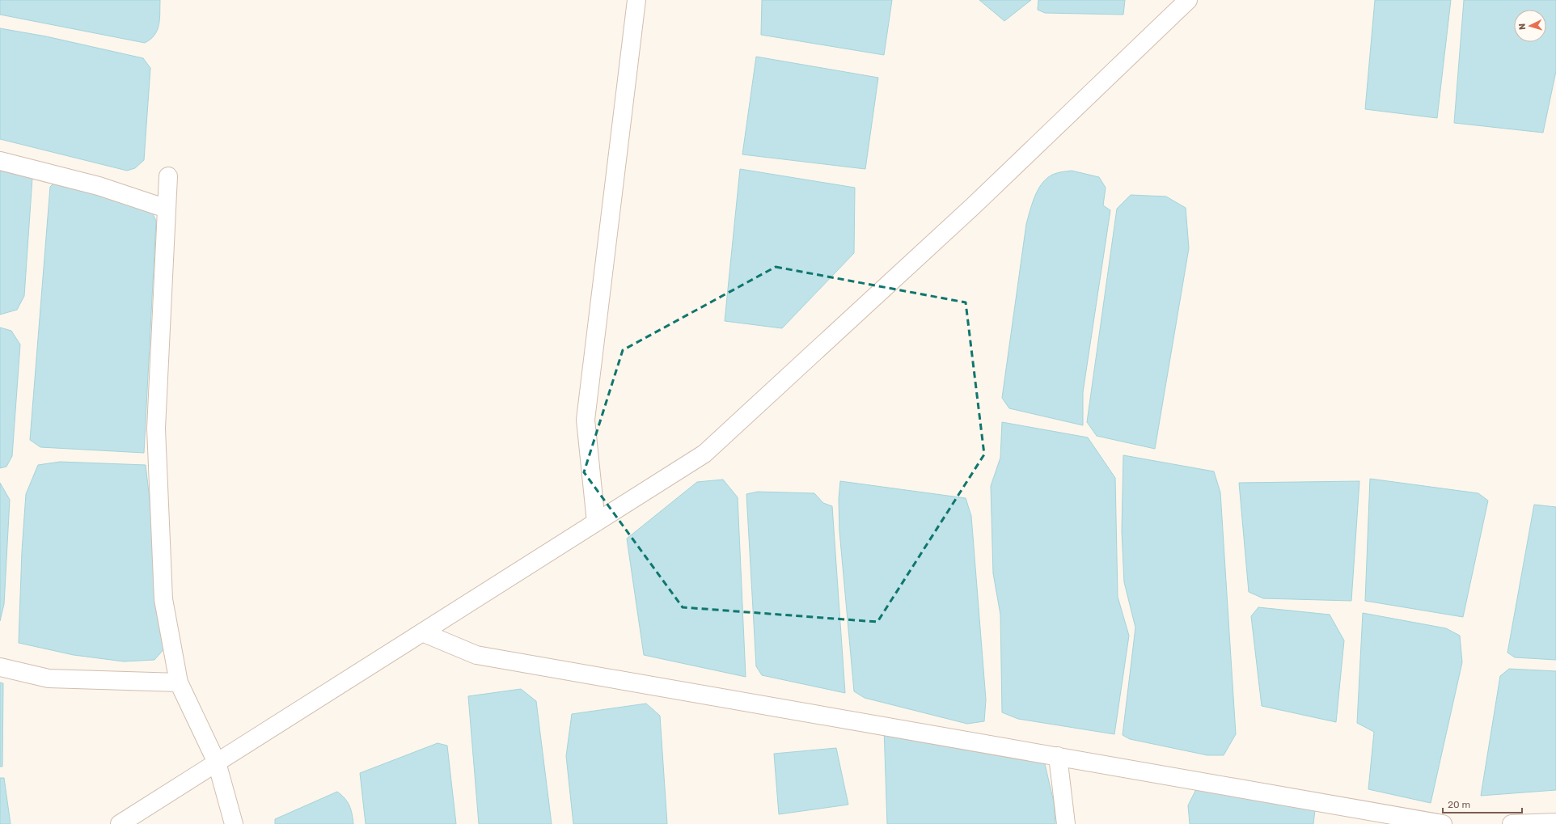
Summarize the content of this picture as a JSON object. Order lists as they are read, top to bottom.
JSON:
{
  "scale_bar": "20 m",
  "north": "left"
}
